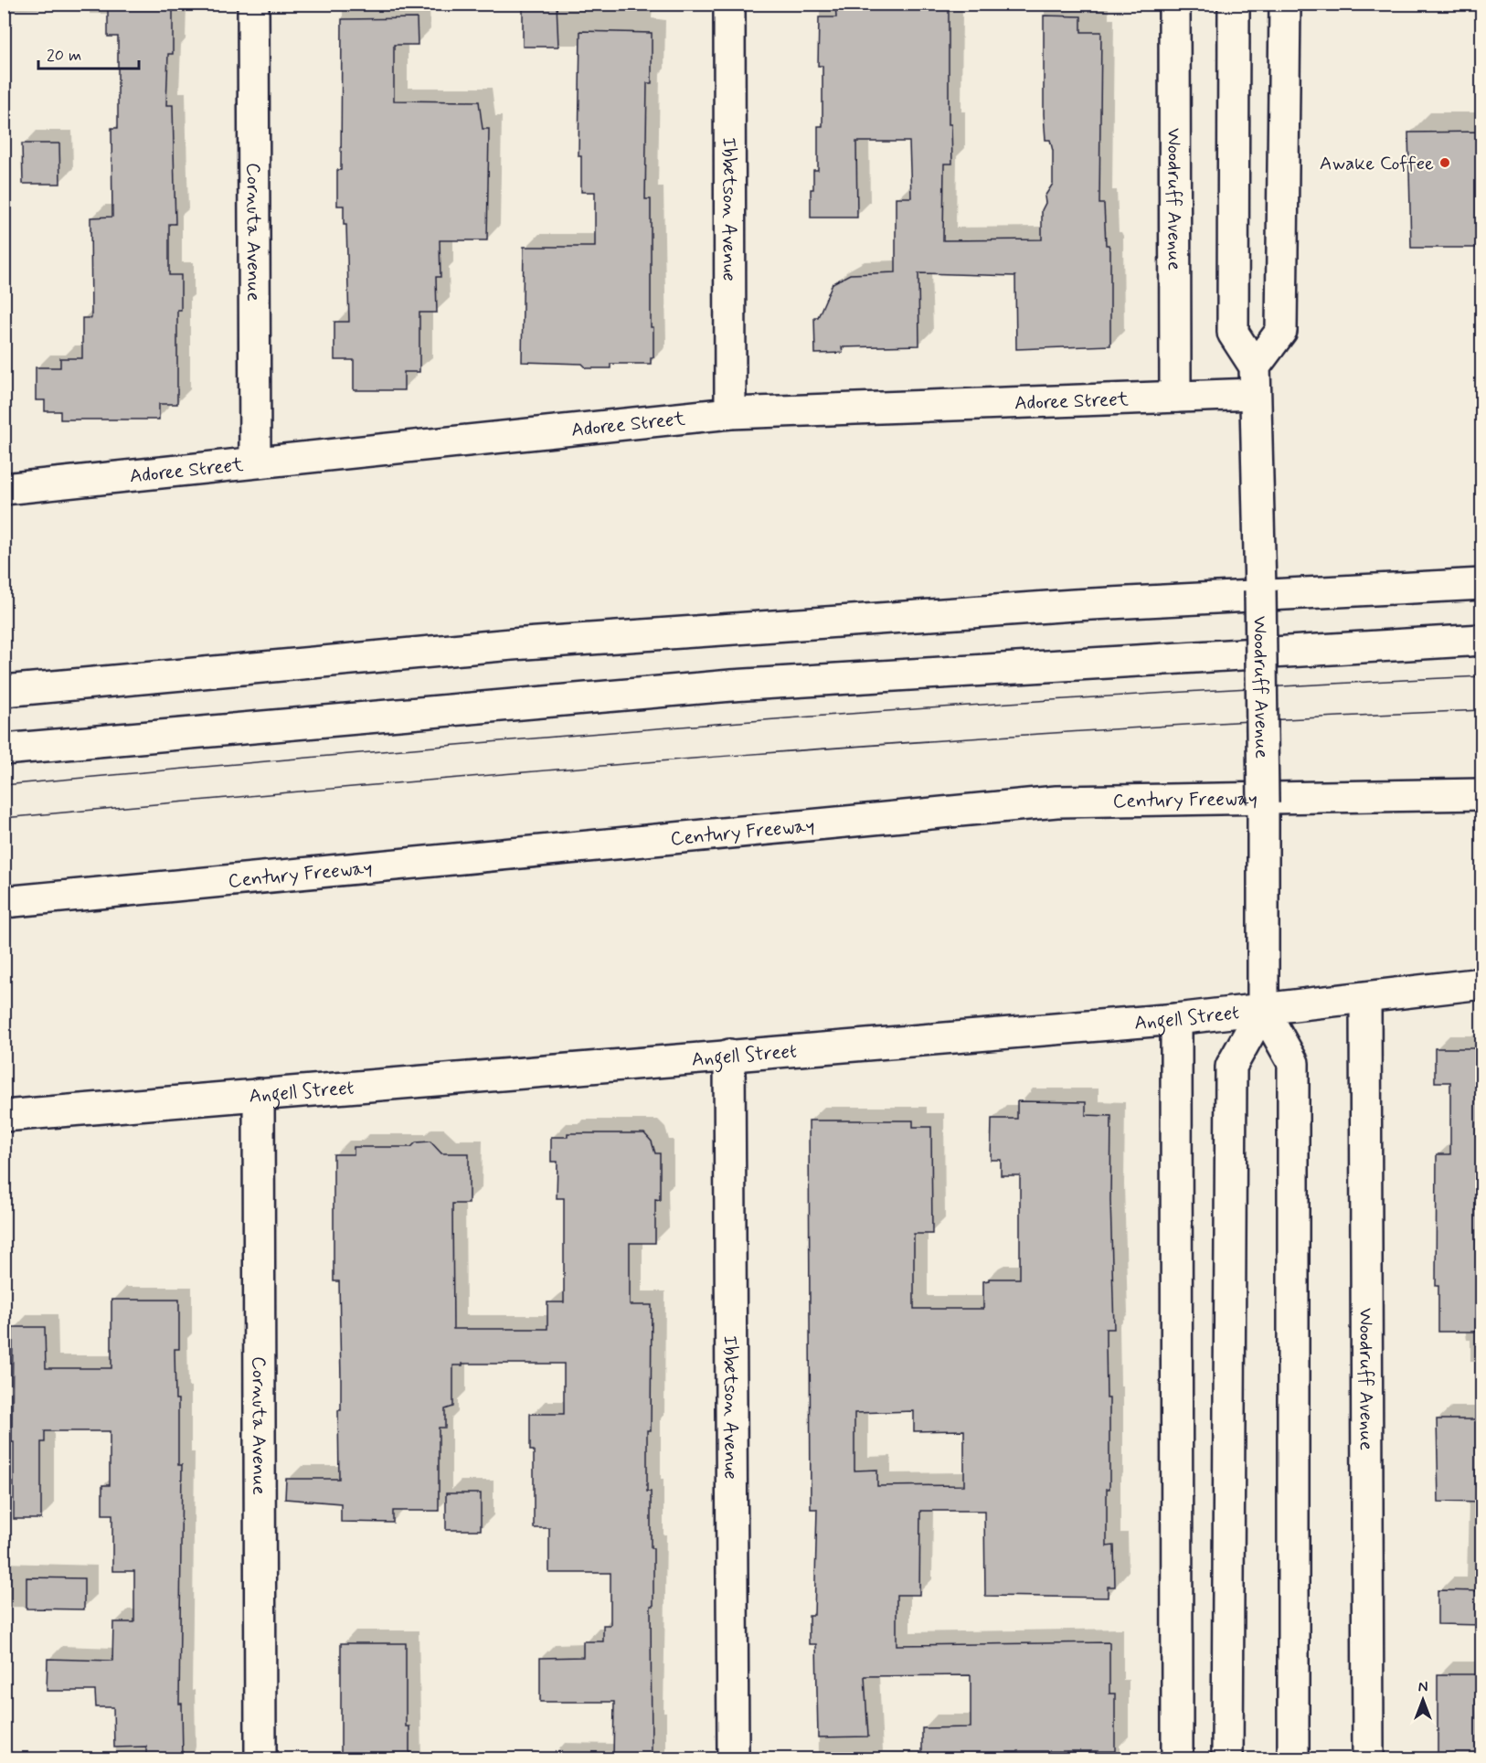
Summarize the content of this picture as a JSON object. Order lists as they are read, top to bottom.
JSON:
{
  "streets": {
    "main road": [
      "Woodruff Avenue",
      "Ibbetson Avenue",
      "Cornuta Avenue",
      "Adoree Street",
      "Century Freeway",
      "Angell Street"
    ]
  },
  "crossings": [
    ["Woodruff Avenue", "Adoree Street"],
    ["Woodruff Avenue", "Angell Street"],
    ["Ibbetson Avenue", "Adoree Street"],
    ["Ibbetson Avenue", "Angell Street"],
    ["Cornuta Avenue", "Adoree Street"],
    ["Cornuta Avenue", "Angell Street"]
  ],
  "places": ["Awake Coffee"],
  "scale_bar": "20 m",
  "north": "top"
}
